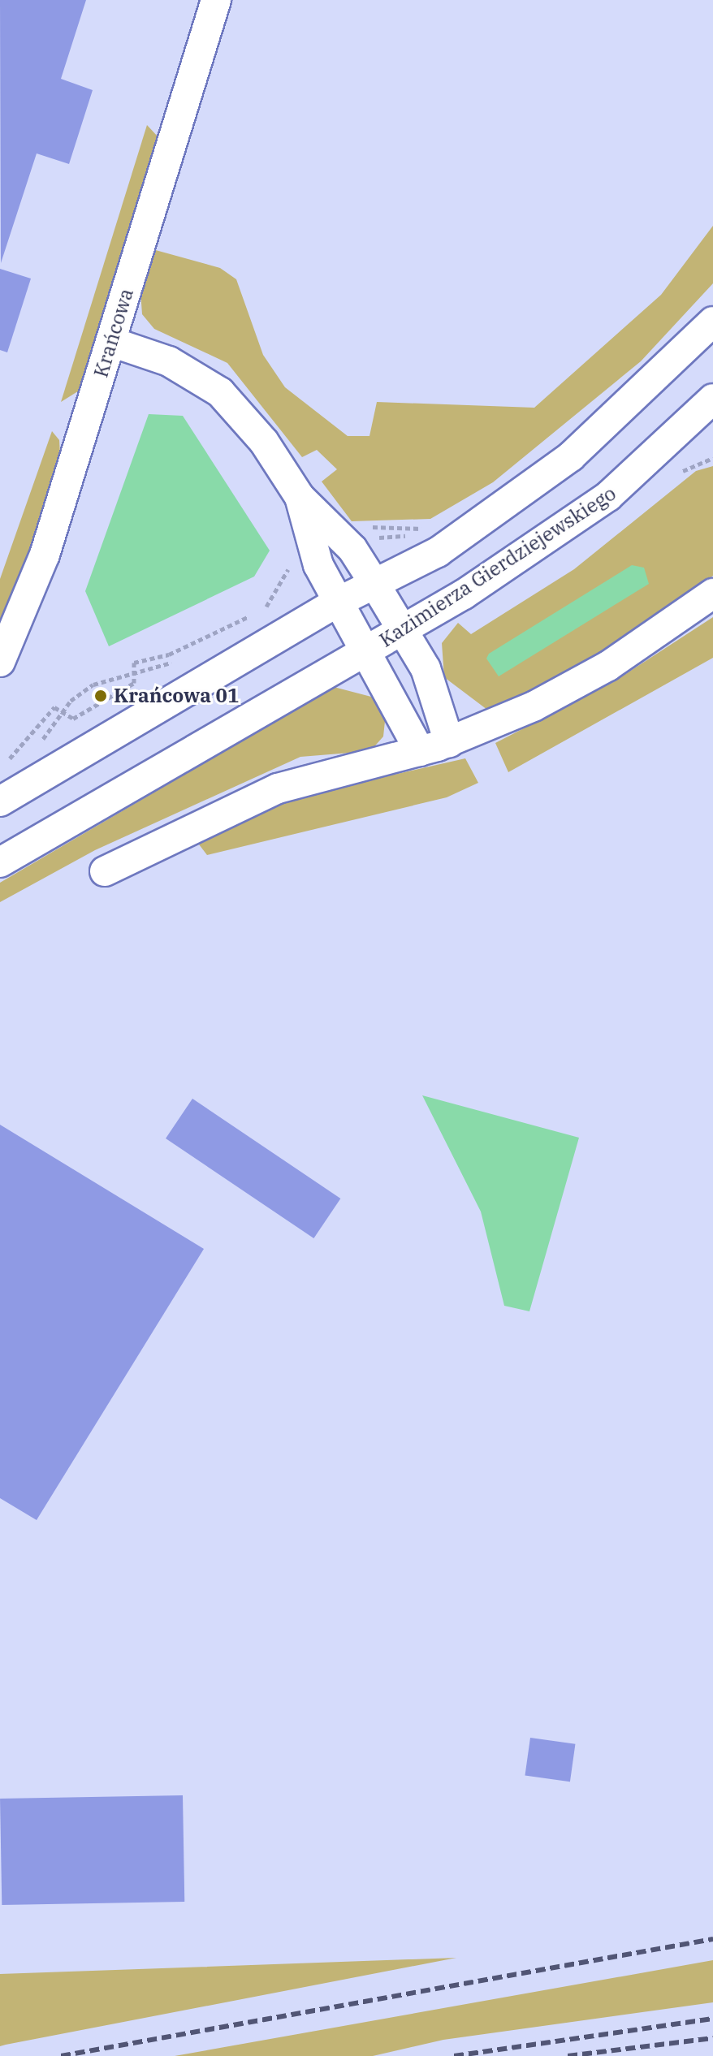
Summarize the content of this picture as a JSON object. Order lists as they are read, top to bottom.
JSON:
{
  "streets": {
    "street": ["Krańcowa", "Kazimierza Gierdziejewskiego"]
  },
  "places": ["Krańcowa 01"]
}
